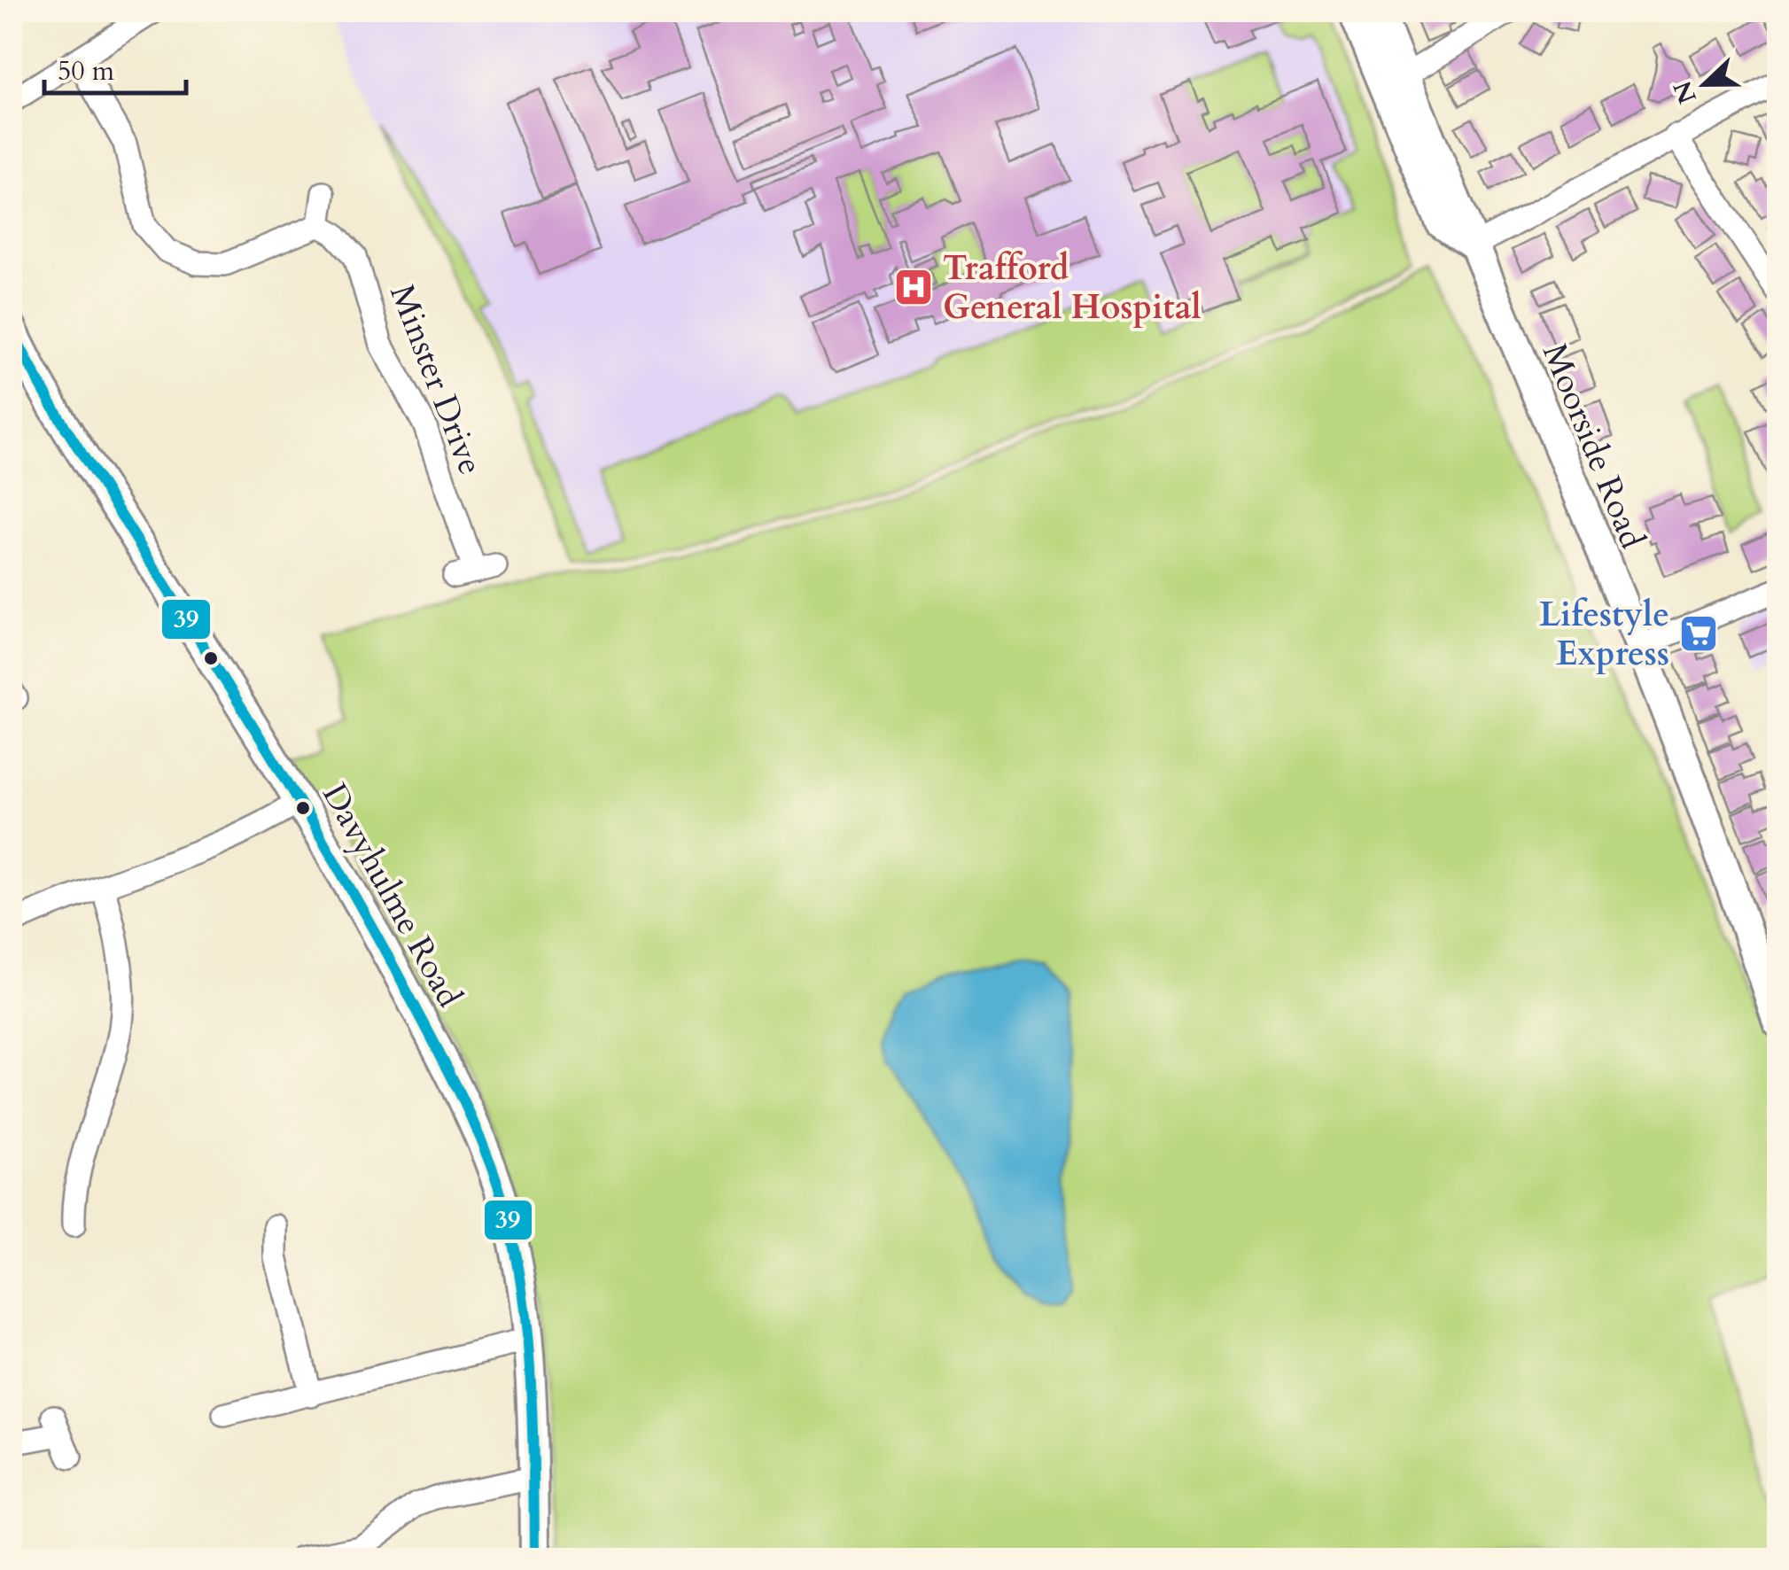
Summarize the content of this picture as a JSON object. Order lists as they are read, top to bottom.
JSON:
{
  "streets": {
    "street": ["Minster Drive", "Moorside Road", "Davyhulme Road"]
  },
  "places": {
    "hospital": ["Trafford General Hospital"],
    "supermarket": ["Lifestyle Express"]
  },
  "lines": ["transit line 39"],
  "scale_bar": "50 m",
  "north": "left"
}
